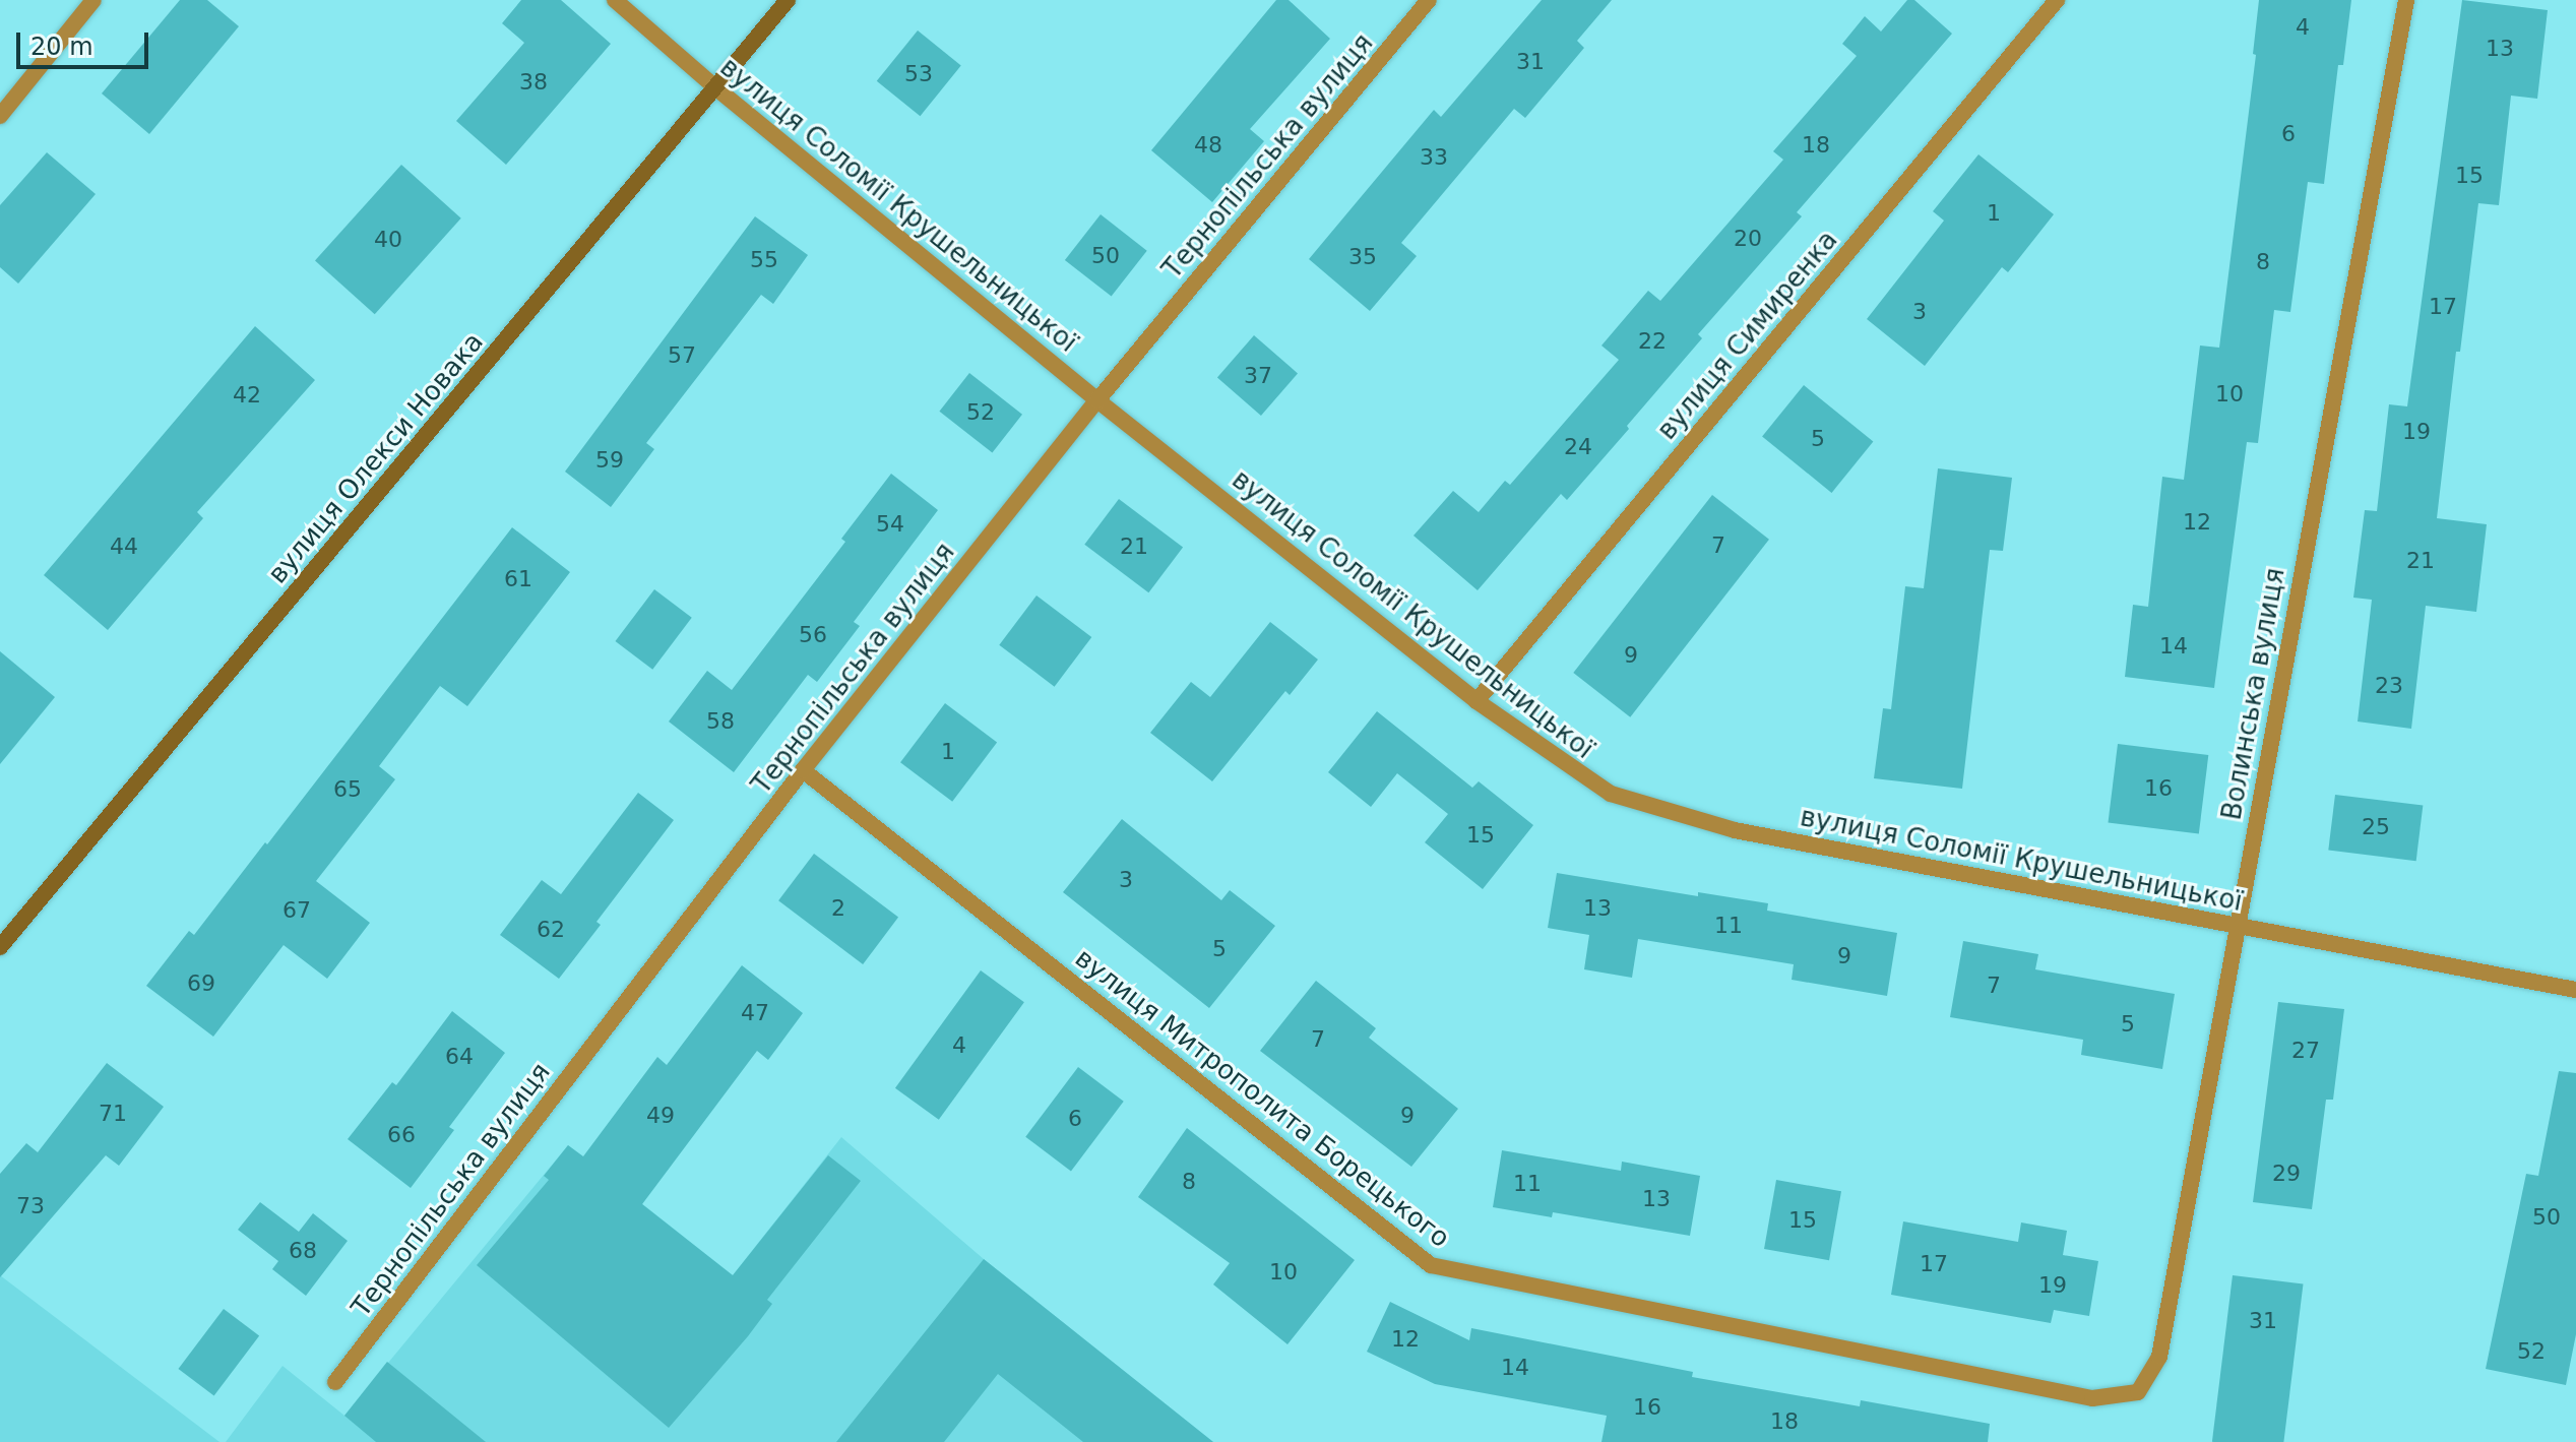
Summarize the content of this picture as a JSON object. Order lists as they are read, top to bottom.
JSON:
{
  "streets": {
    "main road": ["вулиця Олекси Новака"],
    "street": [
      "Тернопільська вулиця",
      "вулиця Соломії Крушельницької",
      "вулиця Симиренка",
      "Волинська вулиця",
      "вулиця Митрополита Борецького"
    ]
  },
  "crossings": [
    ["Тернопільська вулиця", "вулиця Соломії Крушельницької"],
    ["Тернопільська вулиця", "вулиця Митрополита Борецького"],
    ["вулиця Соломії Крушельницької", "вулиця Симиренка"],
    ["вулиця Соломії Крушельницької", "вулиця Олекси Новака"],
    ["вулиця Соломії Крушельницької", "Волинська вулиця"],
    ["Волинська вулиця", "вулиця Митрополита Борецького"]
  ],
  "house_numbers": [
    "4",
    "13",
    "31",
    "53",
    "38",
    "6",
    "48",
    "18",
    "33",
    "15",
    "1",
    "20",
    "40",
    "50",
    "35",
    "55",
    "8",
    "17",
    "3",
    "22",
    "57",
    "37",
    "10",
    "42",
    "52",
    "19",
    "5",
    "24",
    "59",
    "12",
    "54",
    "7",
    "44",
    "21",
    "21",
    "61",
    "56",
    "14",
    "9",
    "23",
    "58",
    "1",
    "16",
    "65",
    "25",
    "15",
    "3",
    "2",
    "13",
    "67",
    "11",
    "62",
    "5",
    "9",
    "69",
    "7",
    "47",
    "5",
    "7",
    "4",
    "27",
    "64",
    "71",
    "49",
    "9",
    "6",
    "66",
    "29",
    "8",
    "11",
    "13",
    "73",
    "50",
    "15",
    "68",
    "17",
    "10",
    "19",
    "31",
    "12",
    "52",
    "14",
    "16",
    "18"
  ],
  "scale_bar": "20 m"
}
